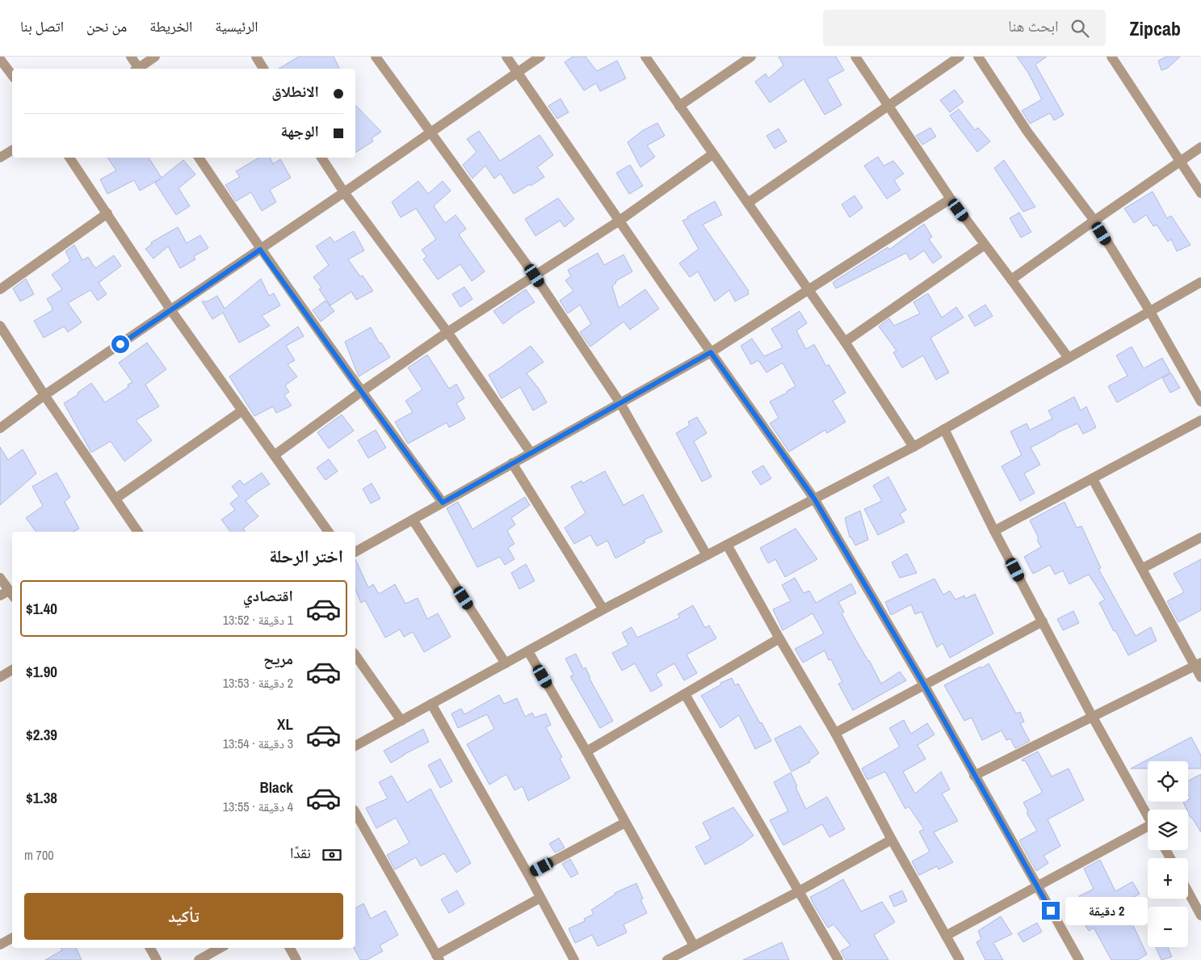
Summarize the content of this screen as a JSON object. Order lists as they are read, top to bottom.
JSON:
{
  "page": {
    "header": "Zipcab",
    "search": "ابحث هنا",
    "nav": [
      "الرئيسية",
      "الخريطة",
      "من نحن",
      "اتصل بنا"
    ],
    "banner": ["الانطلاق", "الوجهة"],
    "heading": "اختر الرحلة",
    "list": [
      {
        "name": "اقتصادي",
        "note": "1 دقيقة · 13:52",
        "value": "$1.40"
      },
      {
        "name": "مريح",
        "note": "2 دقيقة · 13:53",
        "value": "$1.90"
      },
      {
        "name": "XL",
        "note": "3 دقيقة · 13:54",
        "value": "$2.39"
      },
      {
        "name": "Black",
        "note": "4 دقيقة · 13:55",
        "value": "$1.38"
      }
    ],
    "map_buttons": ["+", "−"],
    "pay": ["نقدًا", "700 m"],
    "buttons": "تأكيد",
    "bubble": "2 دقيقة"
  }
}
